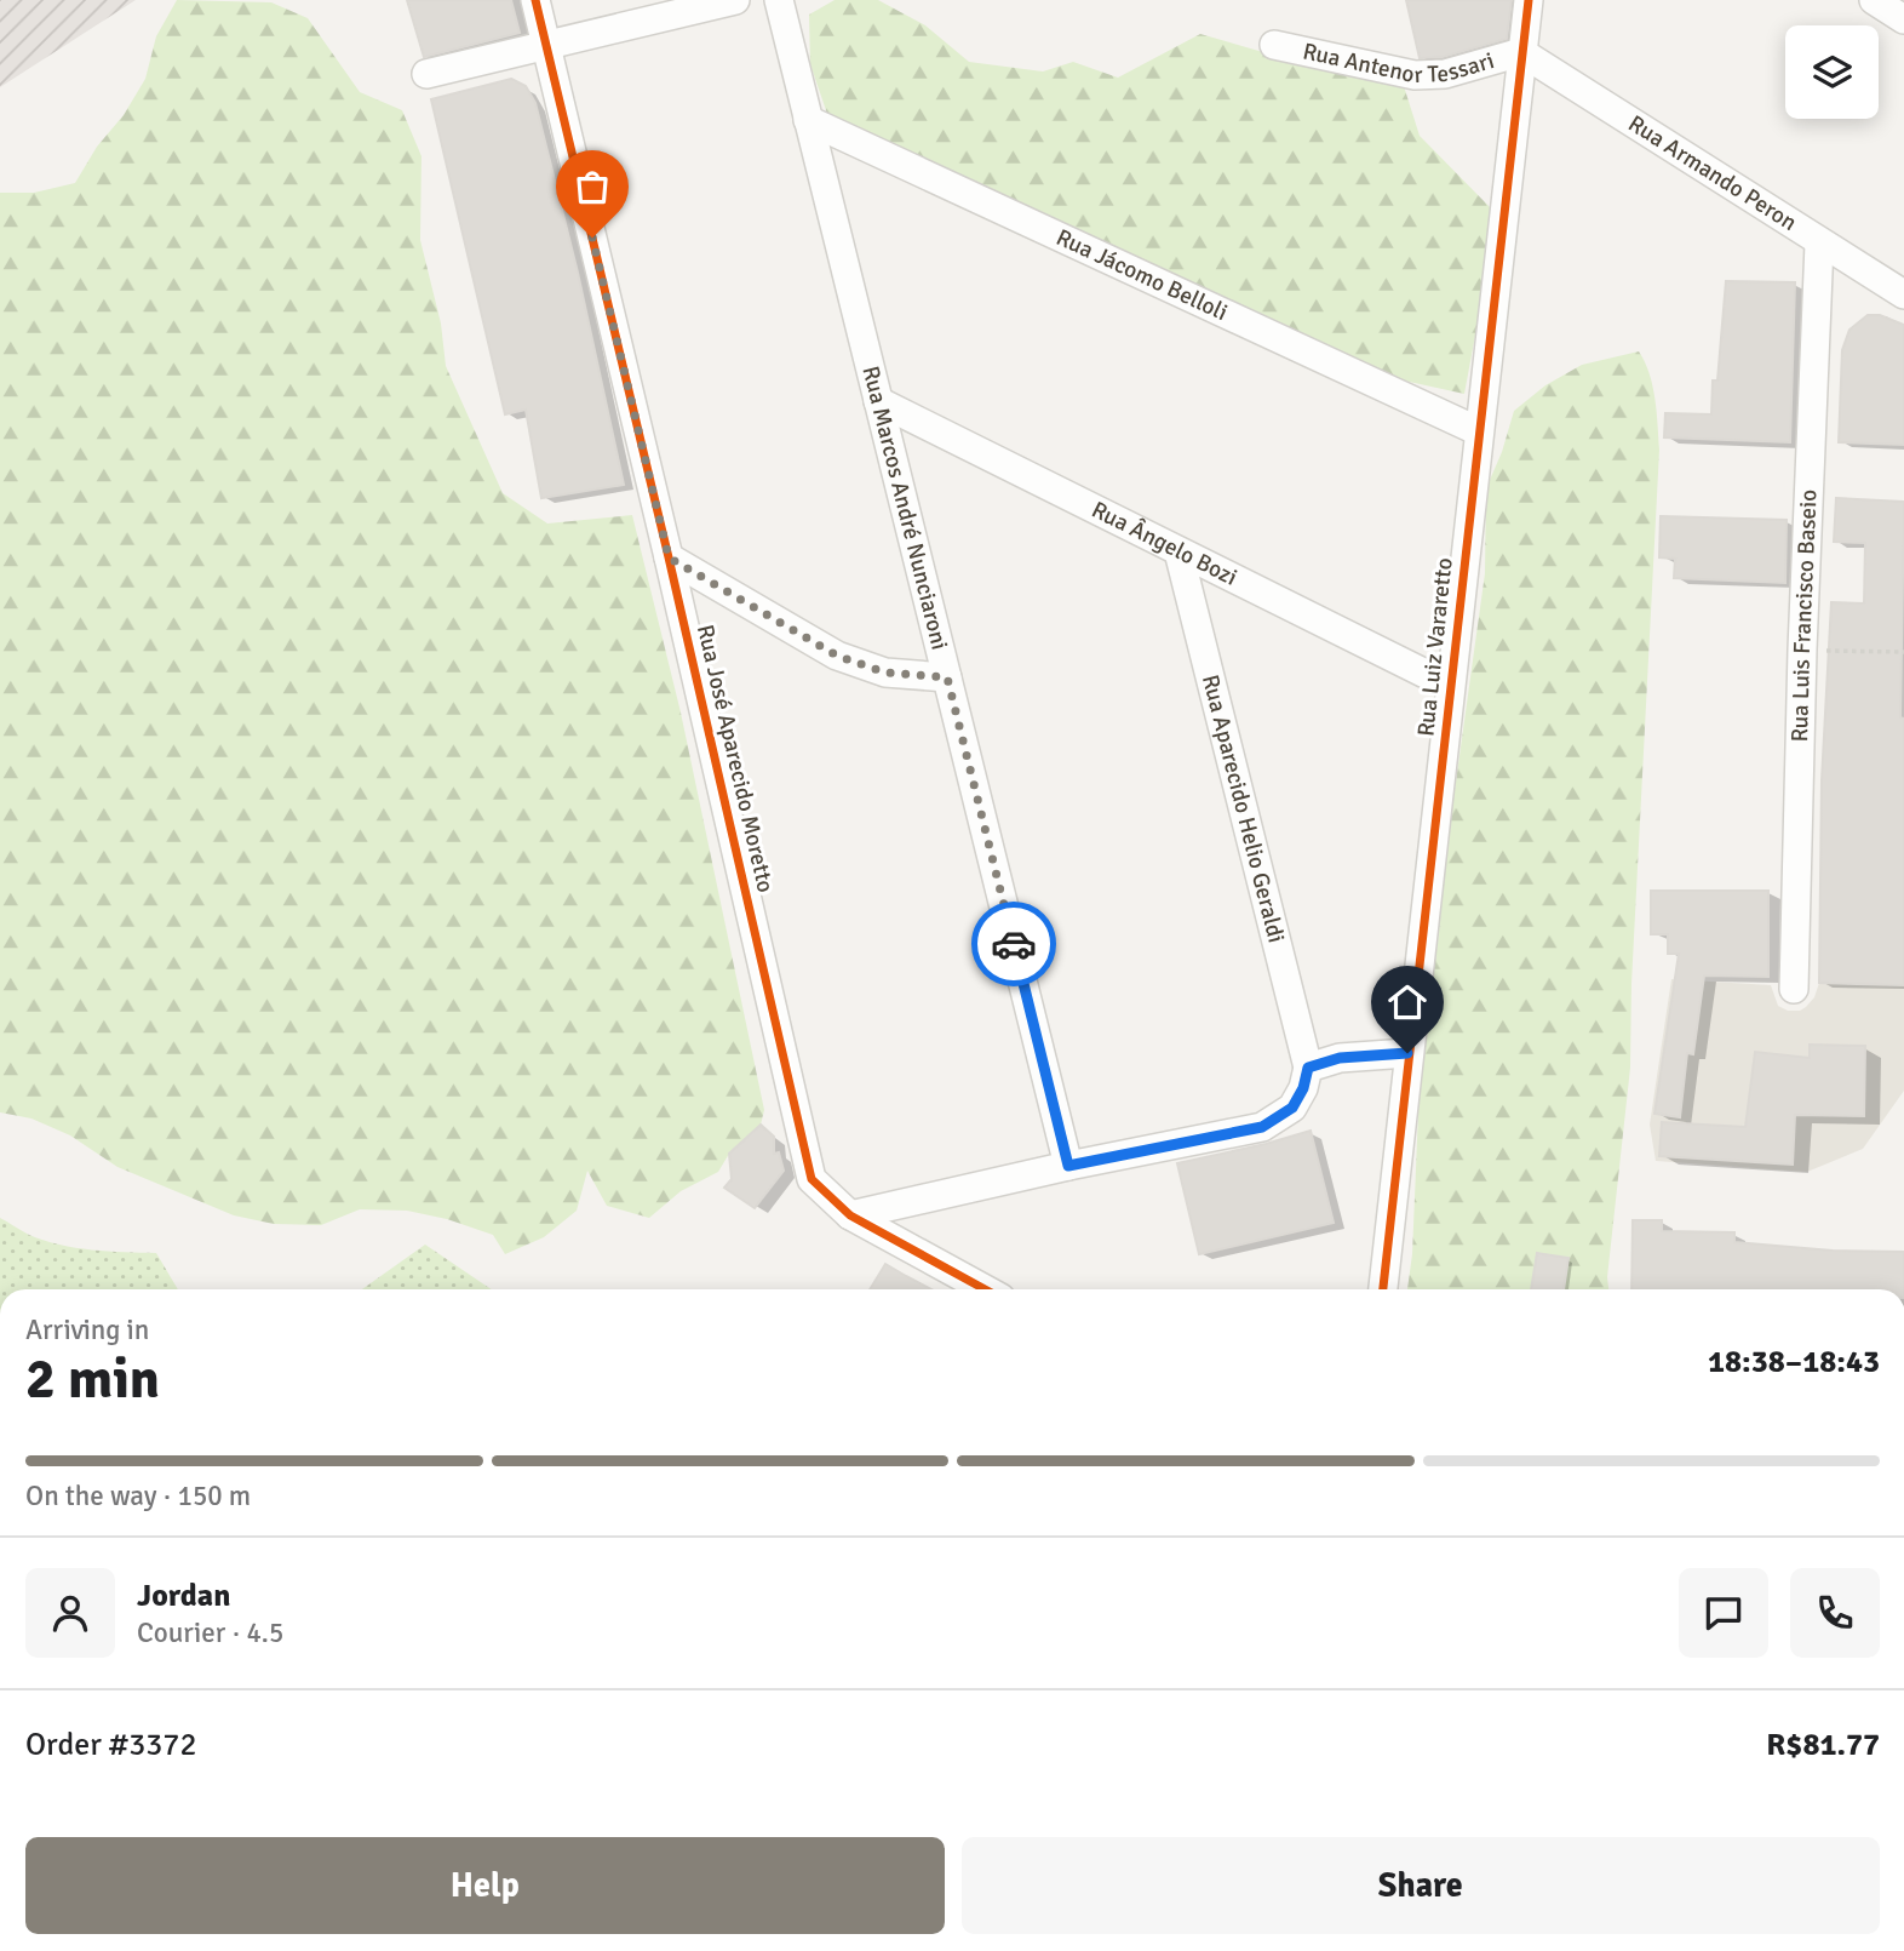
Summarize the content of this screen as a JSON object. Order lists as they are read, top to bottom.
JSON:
{
  "streets": {
    "street": [
      "Rua Antenor Tessari",
      "Rua Armando Peron",
      "Rua Jácomo Belloli",
      "Rua Marcos André Nunciaroni",
      "Rua Ângelo Bozi",
      "Rua Luis Francisco Baseio",
      "Rua Luiz Vararetto",
      "Rua José Aparecido Moretto",
      "Rua Aparecido Helio Geraldi"
    ]
  },
  "crossings": [
    ["Rua Antenor Tessari", "Rua Armando Peron"],
    ["Rua Antenor Tessari", "Rua Luiz Vararetto"],
    ["Rua Armando Peron", "Rua Luis Francisco Baseio"],
    ["Rua Armando Peron", "Rua Luiz Vararetto"],
    ["Rua Jácomo Belloli", "Rua Marcos André Nunciaroni"],
    ["Rua Jácomo Belloli", "Rua Luiz Vararetto"],
    ["Rua Marcos André Nunciaroni", "Rua Ângelo Bozi"],
    ["Rua Ângelo Bozi", "Rua Luiz Vararetto"],
    ["Rua Ângelo Bozi", "Rua Aparecido Helio Geraldi"]
  ],
  "page": {
    "heading": ["2 min", "Arriving in", "18:38–18:43"],
    "panel": [
      "Jordan",
      "Courier · 4.5",
      "Order #3372",
      "R$81.77"
    ],
    "bar": "On the way · 150 m",
    "buttons": ["Help", "Share"]
  }
}
